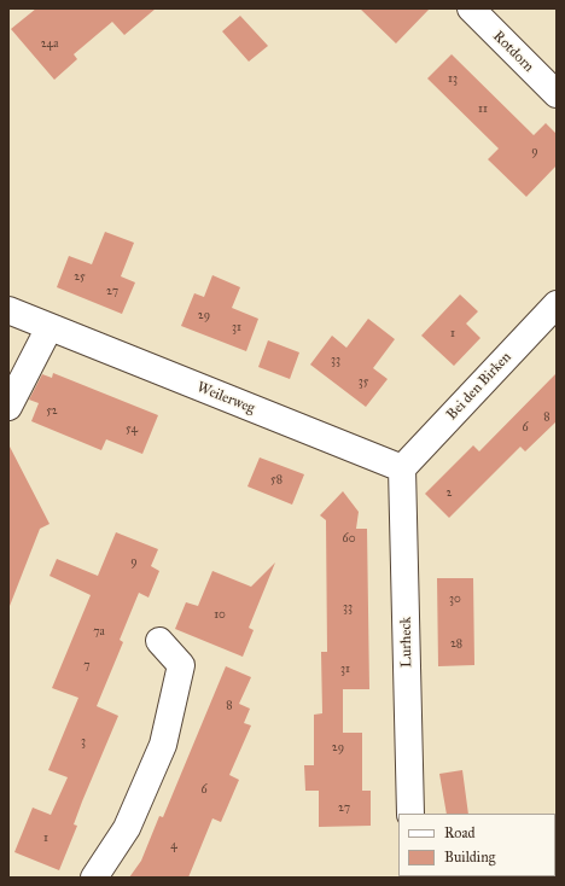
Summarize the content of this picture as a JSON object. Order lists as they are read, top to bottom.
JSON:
{
  "streets": {
    "street": [
      "Rotdorn",
      "Bei den Birken",
      "Weilerweg",
      "Lurheck"
    ]
  },
  "crossings": [
    ["Bei den Birken", "Weilerweg"],
    ["Bei den Birken", "Lurheck"],
    ["Weilerweg", "Lurheck"]
  ],
  "house_numbers": [
    "24a",
    "13",
    "11",
    "9",
    "25",
    "27",
    "29",
    "31",
    "1",
    "33",
    "35",
    "52",
    "8",
    "6",
    "54",
    "58",
    "2",
    "60",
    "9",
    "30",
    "33",
    "10",
    "7a",
    "28",
    "7",
    "31",
    "8",
    "3",
    "29",
    "6",
    "27",
    "1",
    "4"
  ],
  "legend": ["Road", "Building"]
}
